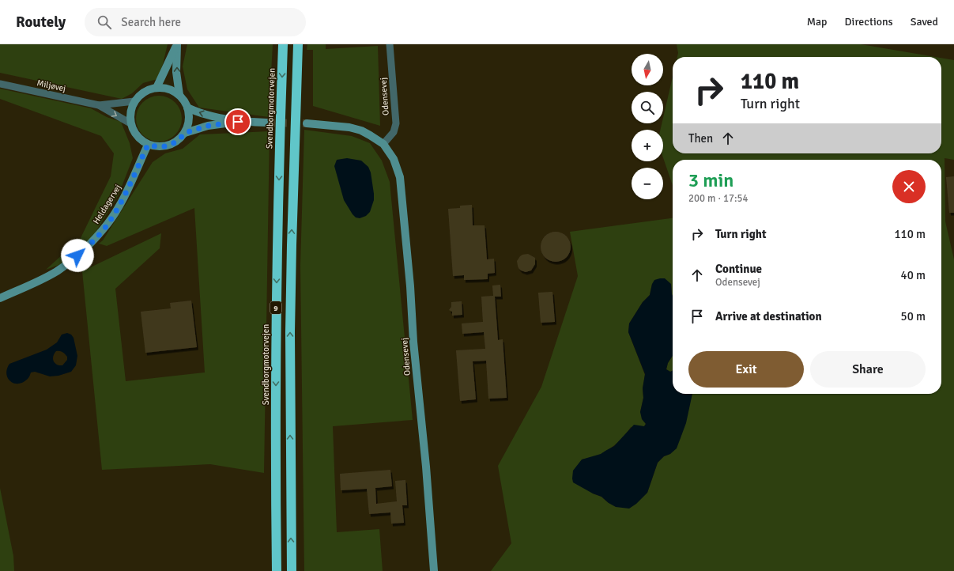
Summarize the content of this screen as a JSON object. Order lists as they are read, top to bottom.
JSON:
{
  "streets": {
    "highway": ["Svendborgmotorvejen", "9"],
    "main road": ["Odensevej", "Heldagervej"],
    "street": ["Miljøvej"]
  },
  "crossings": [
    ["Miljøvej", "Heldagervej"]
  ],
  "north": "bottom",
  "page": {
    "header": "Routely",
    "search": "Search here",
    "nav": ["Map", "Directions", "Saved"],
    "map_buttons": ["+", "−"],
    "turn": ["110 m", "Turn right"],
    "then": "Then",
    "heading": ["3 min", "200 m · 17:54"],
    "list": [
      {
        "name": "Turn right",
        "value": "110 m"
      },
      {
        "name": "Continue",
        "note": "Odensevej",
        "value": "40 m"
      },
      {
        "name": "Arrive at destination",
        "value": "50 m"
      }
    ],
    "buttons": ["Exit", "Share"]
  }
}
